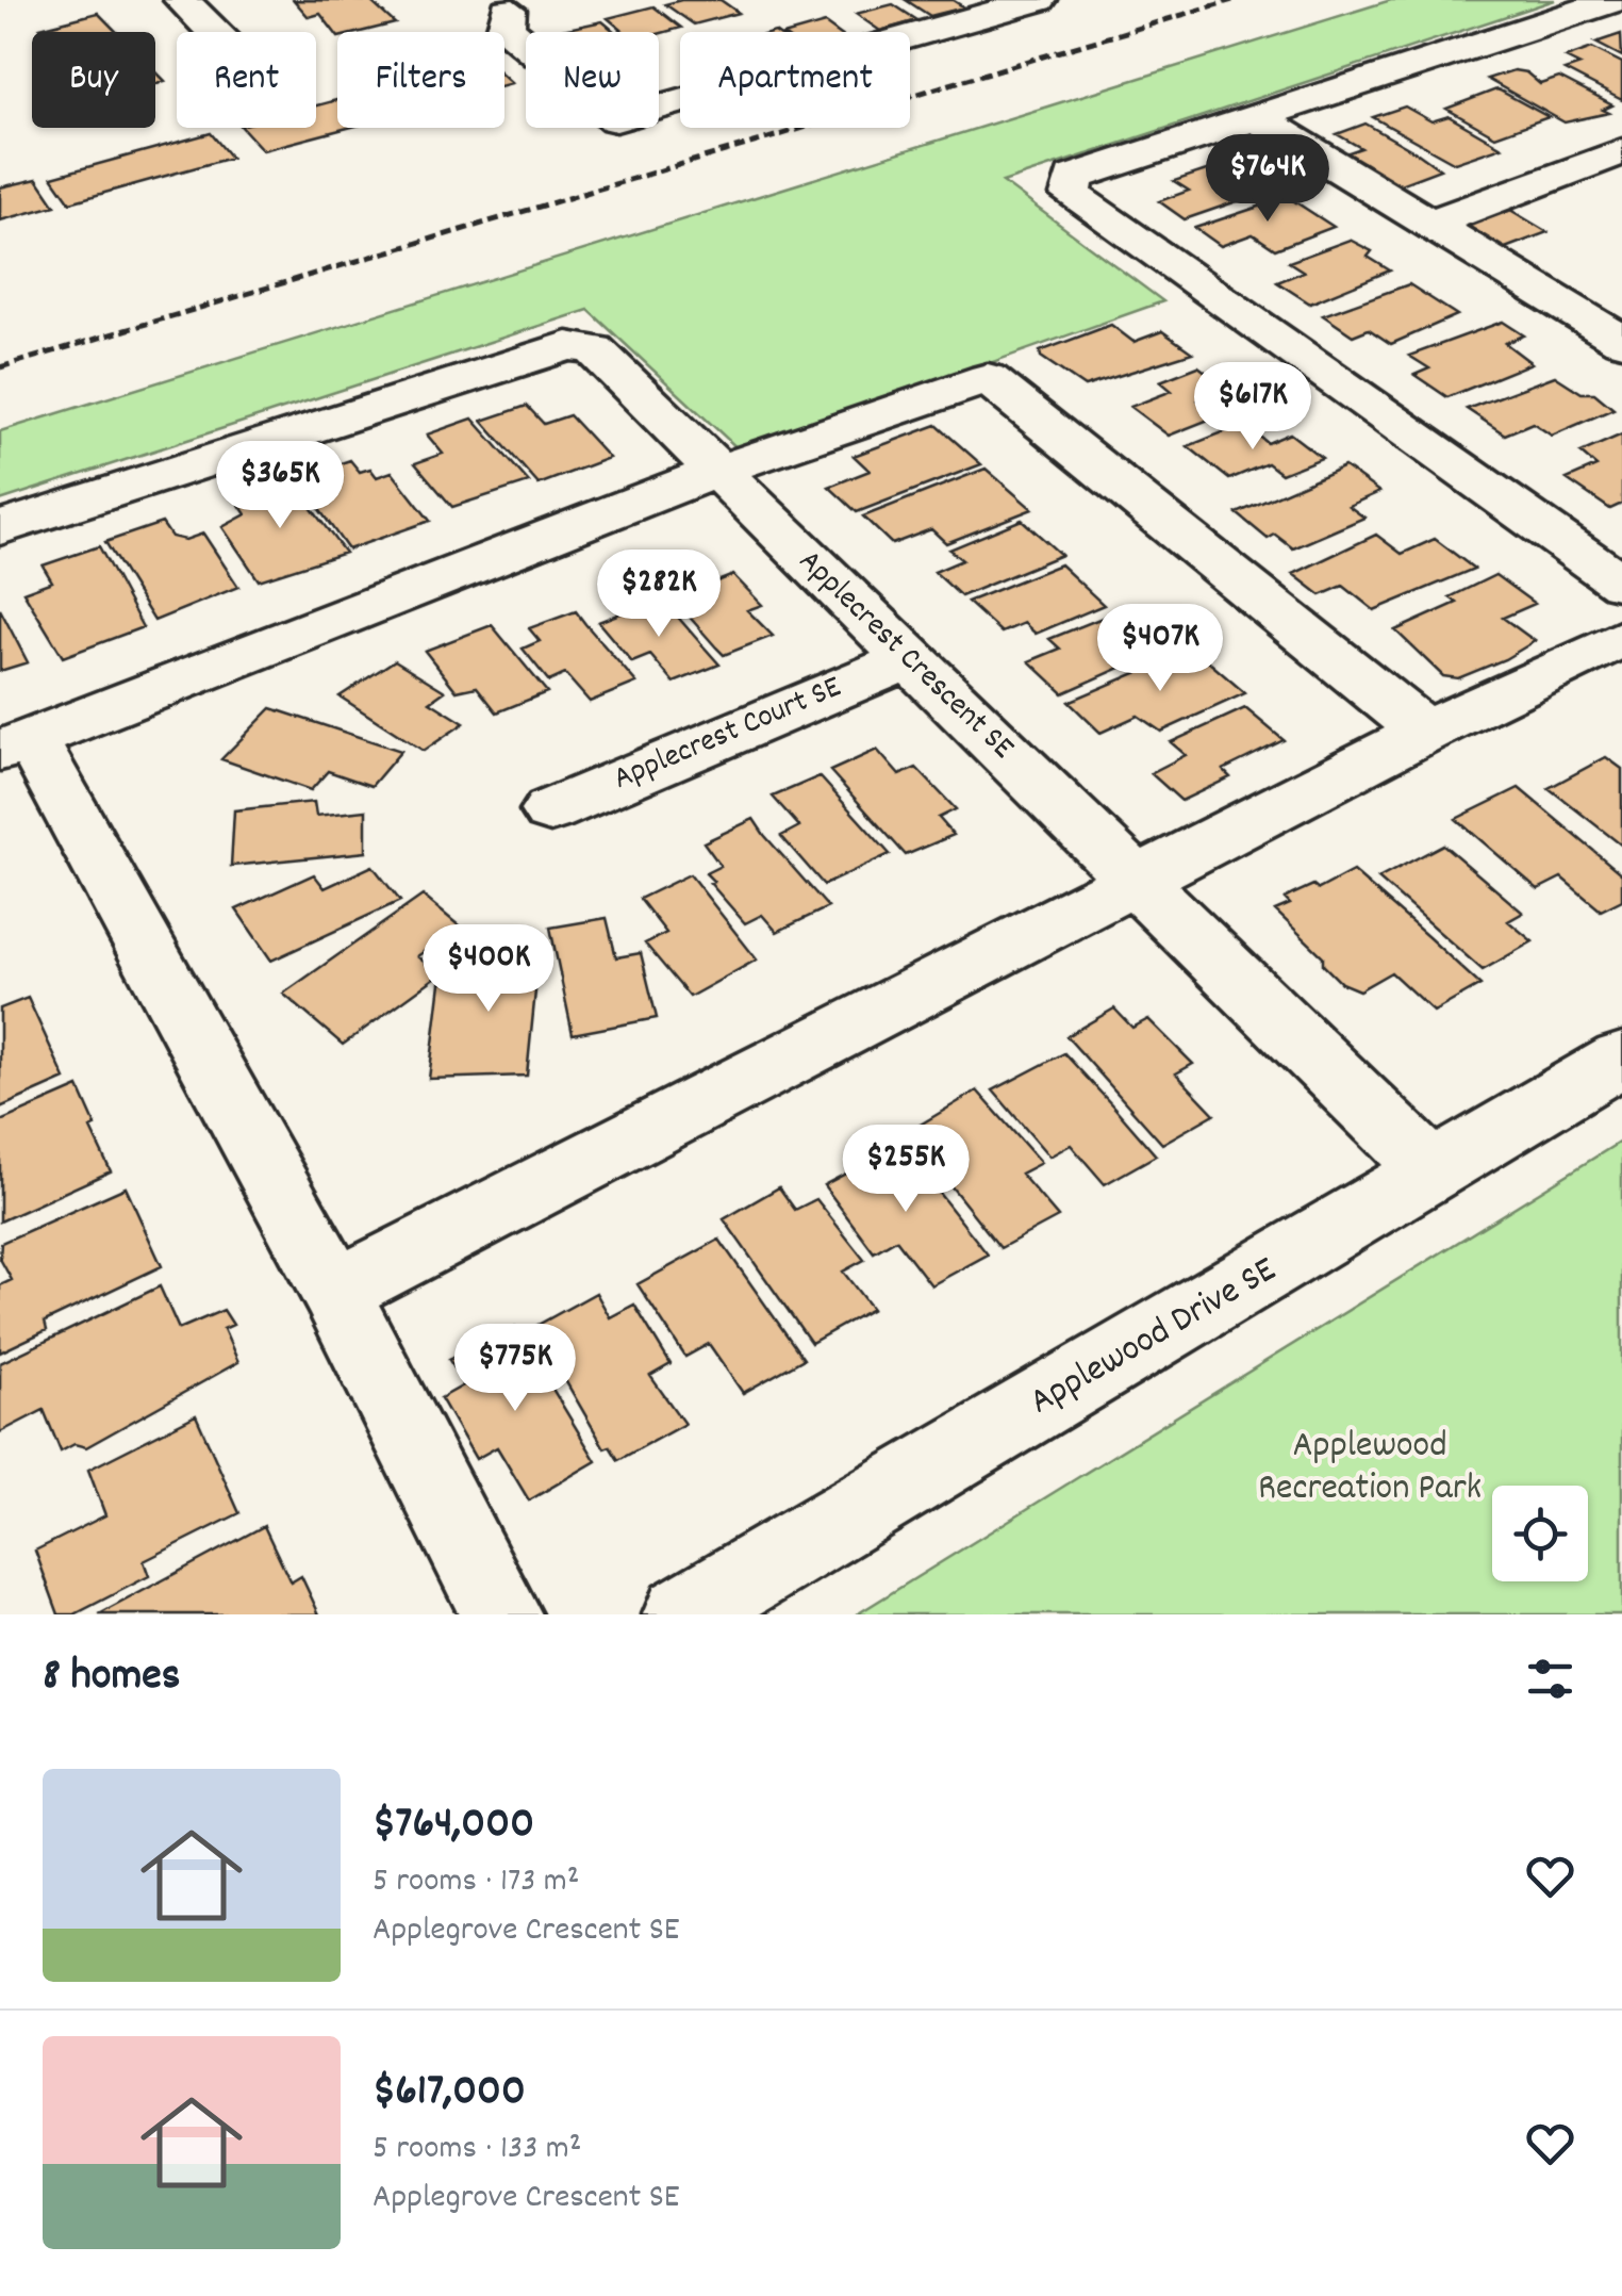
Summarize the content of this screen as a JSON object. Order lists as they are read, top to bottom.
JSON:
{
  "streets": {
    "street": ["Applecrest Crescent SE", "Applecrest Court SE", "Applewood Drive SE"]
  },
  "crossings": [
    ["Applecrest Crescent SE", "Applecrest Court SE"],
    ["Applecrest Crescent SE", "Applewood Drive SE"]
  ],
  "parks": ["Applewood Recreation Park"],
  "page": {
    "chip": [
      "Buy",
      "Rent",
      "Filters",
      "New",
      "Apartment"
    ],
    "price": [
      "$764K",
      "$617K",
      "$365K",
      "$282K",
      "$407K",
      "$400K",
      "$255K",
      "$775K"
    ],
    "heading": "8 homes",
    "list": [
      {
        "name": "$764,000",
        "note": "5 rooms · 173 m² · Applegrove Crescent SE"
      },
      {
        "name": "$617,000",
        "note": "5 rooms · 133 m² · Applegrove Crescent SE"
      }
    ]
  }
}
